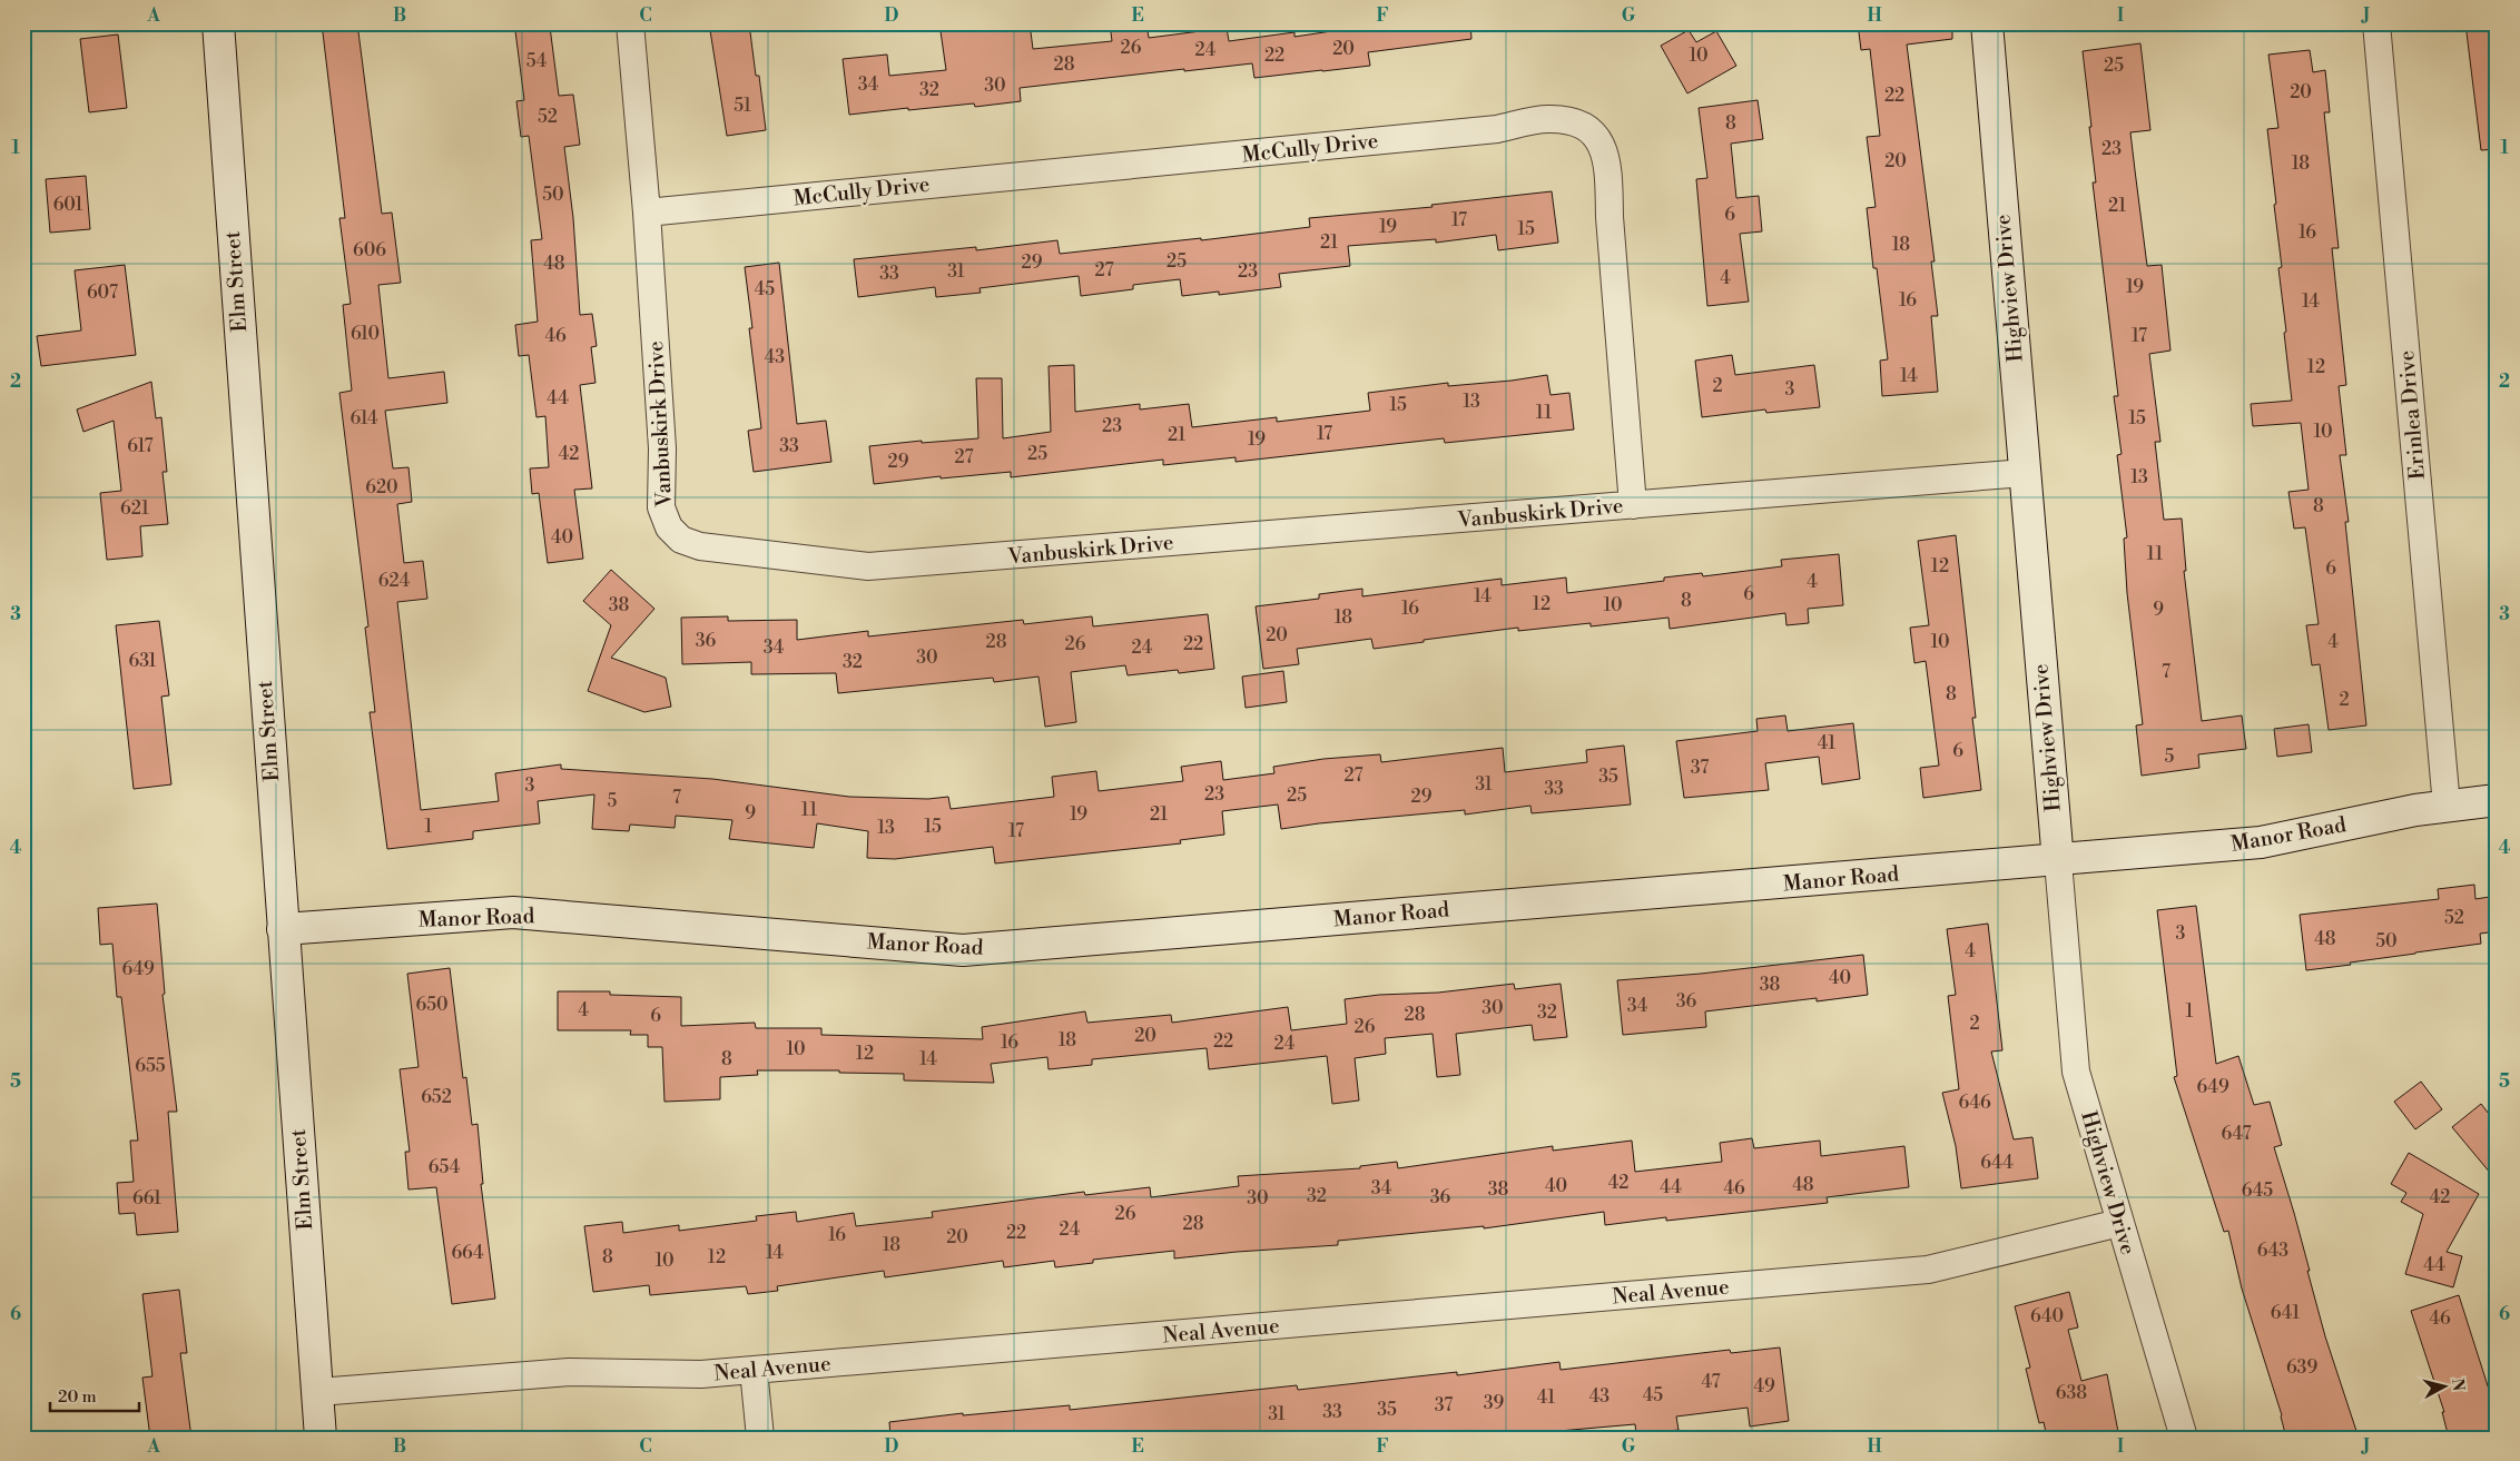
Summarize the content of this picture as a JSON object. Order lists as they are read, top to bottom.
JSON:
{
  "streets": {
    "street": [
      "McCully Drive",
      "Elm Street",
      "Highview Drive",
      "Erinlea Drive",
      "Vanbuskirk Drive",
      "Manor Road",
      "Neal Avenue"
    ]
  },
  "crossings": [
    ["McCully Drive", "Vanbuskirk Drive"],
    ["Elm Street", "Manor Road"],
    ["Elm Street", "Neal Avenue"],
    ["Highview Drive", "Vanbuskirk Drive"],
    ["Highview Drive", "Manor Road"],
    ["Highview Drive", "Neal Avenue"],
    ["Erinlea Drive", "Manor Road"]
  ],
  "house_numbers": [
    "26",
    "20",
    "24",
    "22",
    "10",
    "54",
    "28",
    "25",
    "34",
    "30",
    "32",
    "20",
    "22",
    "51",
    "52",
    "8",
    "23",
    "20",
    "18",
    "50",
    "601",
    "21",
    "6",
    "17",
    "19",
    "15",
    "16",
    "21",
    "18",
    "606",
    "25",
    "29",
    "48",
    "27",
    "31",
    "23",
    "33",
    "4",
    "19",
    "45",
    "607",
    "16",
    "14",
    "610",
    "46",
    "17",
    "43",
    "12",
    "14",
    "2",
    "3",
    "44",
    "13",
    "15",
    "11",
    "614",
    "15",
    "23",
    "10",
    "17",
    "21",
    "19",
    "617",
    "33",
    "42",
    "25",
    "27",
    "29",
    "13",
    "620",
    "8",
    "621",
    "40",
    "11",
    "12",
    "6",
    "624",
    "4",
    "6",
    "14",
    "8",
    "12",
    "38",
    "10",
    "16",
    "9",
    "18",
    "20",
    "36",
    "28",
    "10",
    "4",
    "26",
    "22",
    "34",
    "24",
    "30",
    "631",
    "32",
    "7",
    "8",
    "2",
    "41",
    "6",
    "5",
    "37",
    "27",
    "35",
    "31",
    "3",
    "33",
    "23",
    "25",
    "29",
    "7",
    "5",
    "11",
    "9",
    "19",
    "21",
    "1",
    "15",
    "13",
    "17",
    "52",
    "3",
    "48",
    "50",
    "4",
    "649",
    "40",
    "38",
    "36",
    "650",
    "34",
    "30",
    "4",
    "1",
    "32",
    "28",
    "6",
    "2",
    "26",
    "20",
    "18",
    "22",
    "16",
    "24",
    "10",
    "12",
    "8",
    "14",
    "655",
    "649",
    "652",
    "646",
    "647",
    "644",
    "654",
    "42",
    "48",
    "40",
    "44",
    "34",
    "46",
    "38",
    "645",
    "32",
    "36",
    "42",
    "661",
    "30",
    "26",
    "28",
    "24",
    "22",
    "16",
    "20",
    "18",
    "643",
    "664",
    "14",
    "8",
    "12",
    "10",
    "44",
    "641",
    "640",
    "46",
    "639",
    "47",
    "49",
    "638",
    "45",
    "43",
    "41",
    "39",
    "37",
    "35",
    "33",
    "31"
  ],
  "scale_bar": "20 m",
  "north": "right",
  "grid": {
    "columns": [
      "A",
      "B",
      "C",
      "D",
      "E",
      "F",
      "G",
      "H",
      "I",
      "J"
    ],
    "rows": [
      "1",
      "2",
      "3",
      "4",
      "5",
      "6"
    ]
  }
}
